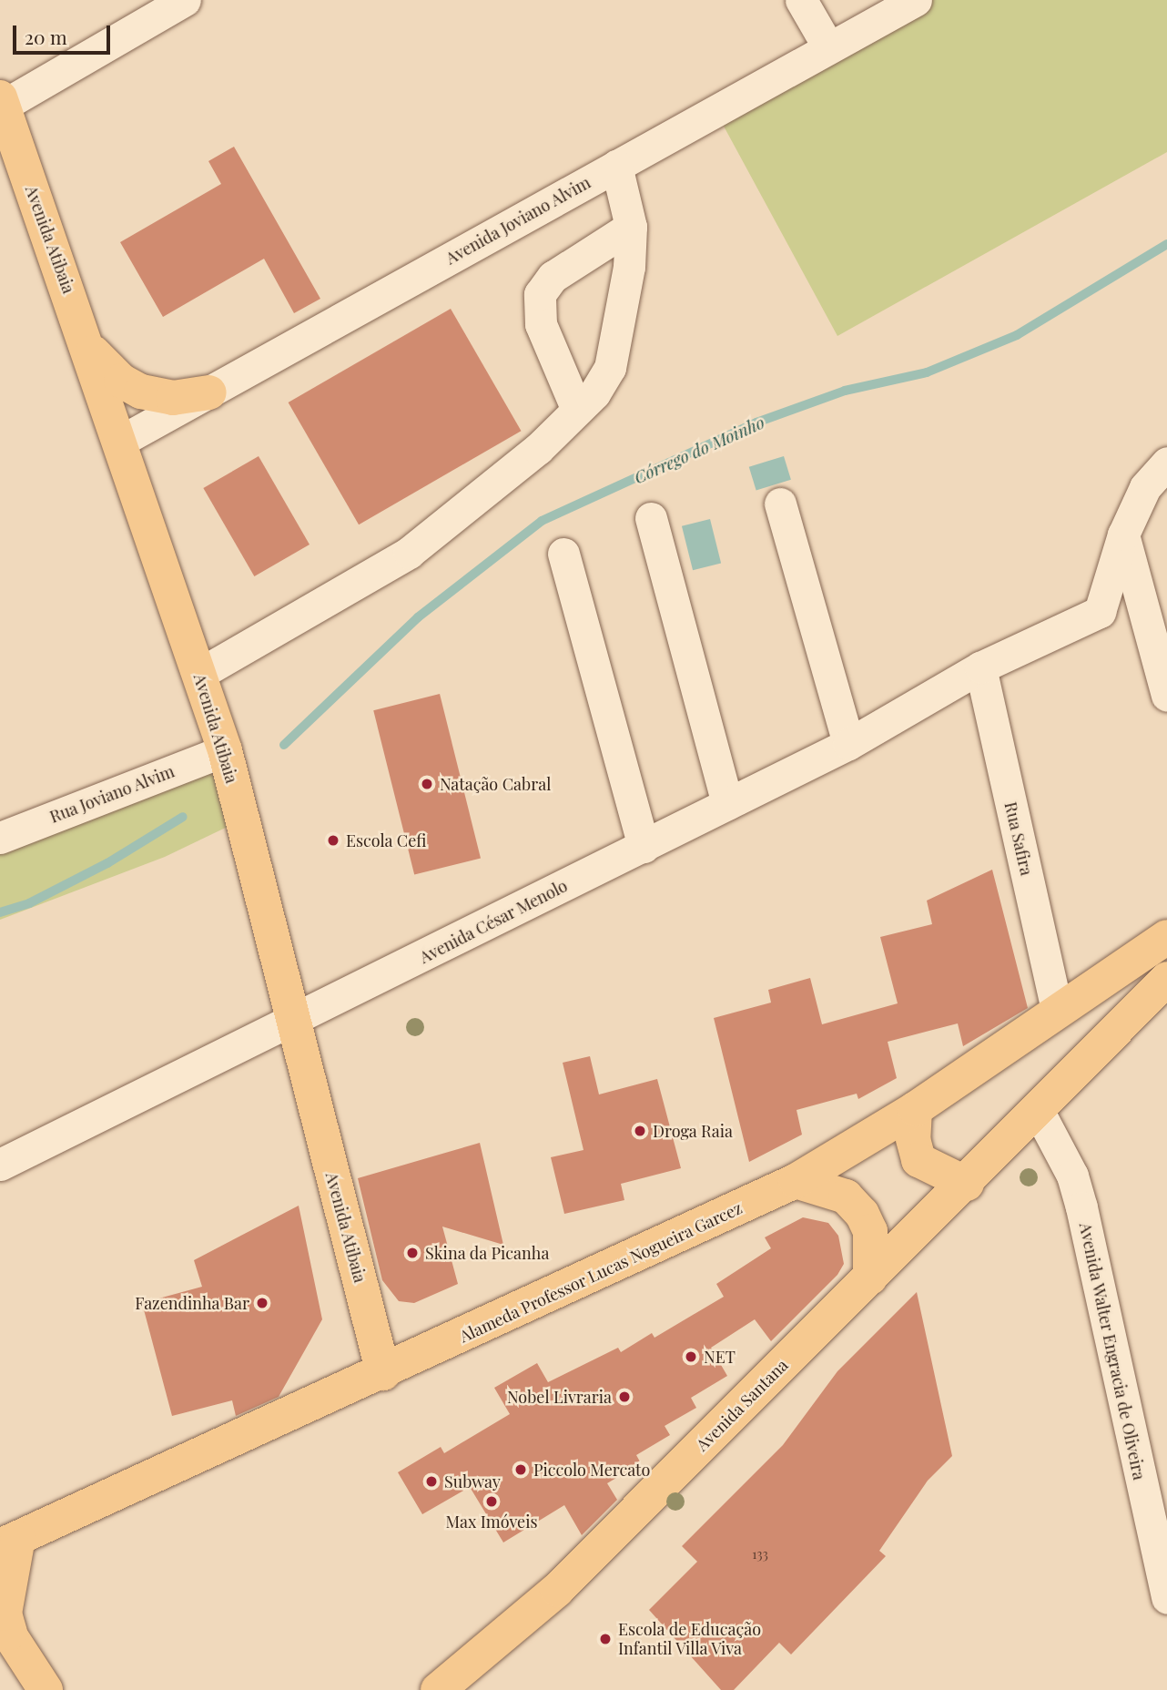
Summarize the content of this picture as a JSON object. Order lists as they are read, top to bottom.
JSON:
{
  "streets": {
    "main road": ["Avenida Atibaia", "Alameda Professor Lucas Nogueira Garcez", "Avenida Santana"],
    "street": [
      "Avenida Joviano Alvim",
      "Rua Joviano Alvim",
      "Rua Safira",
      "Avenida César Menolo",
      "Avenida Walter Engracia de Oliveira"
    ]
  },
  "crossings": [
    ["Avenida Joviano Alvim", "Avenida Atibaia"],
    ["Avenida Atibaia", "Rua Joviano Alvim"],
    ["Avenida Atibaia", "Avenida César Menolo"],
    ["Avenida Atibaia", "Alameda Professor Lucas Nogueira Garcez"],
    ["Rua Safira", "Avenida César Menolo"],
    ["Rua Safira", "Alameda Professor Lucas Nogueira Garcez"],
    ["Avenida Walter Engracia de Oliveira", "Avenida Santana"]
  ],
  "water": ["Córrego do Moinho"],
  "places": [
    "Natação Cabral",
    "Escola Cefi",
    "Droga Raia",
    "Skina da Picanha",
    "Fazendinha Bar",
    "NET",
    "Nobel Livraria",
    "Piccolo Mercato",
    "Subway",
    "Max Imóveis",
    "Escola de Educação Infantil Villa Viva"
  ],
  "house_numbers": ["133"],
  "scale_bar": "20 m"
}
